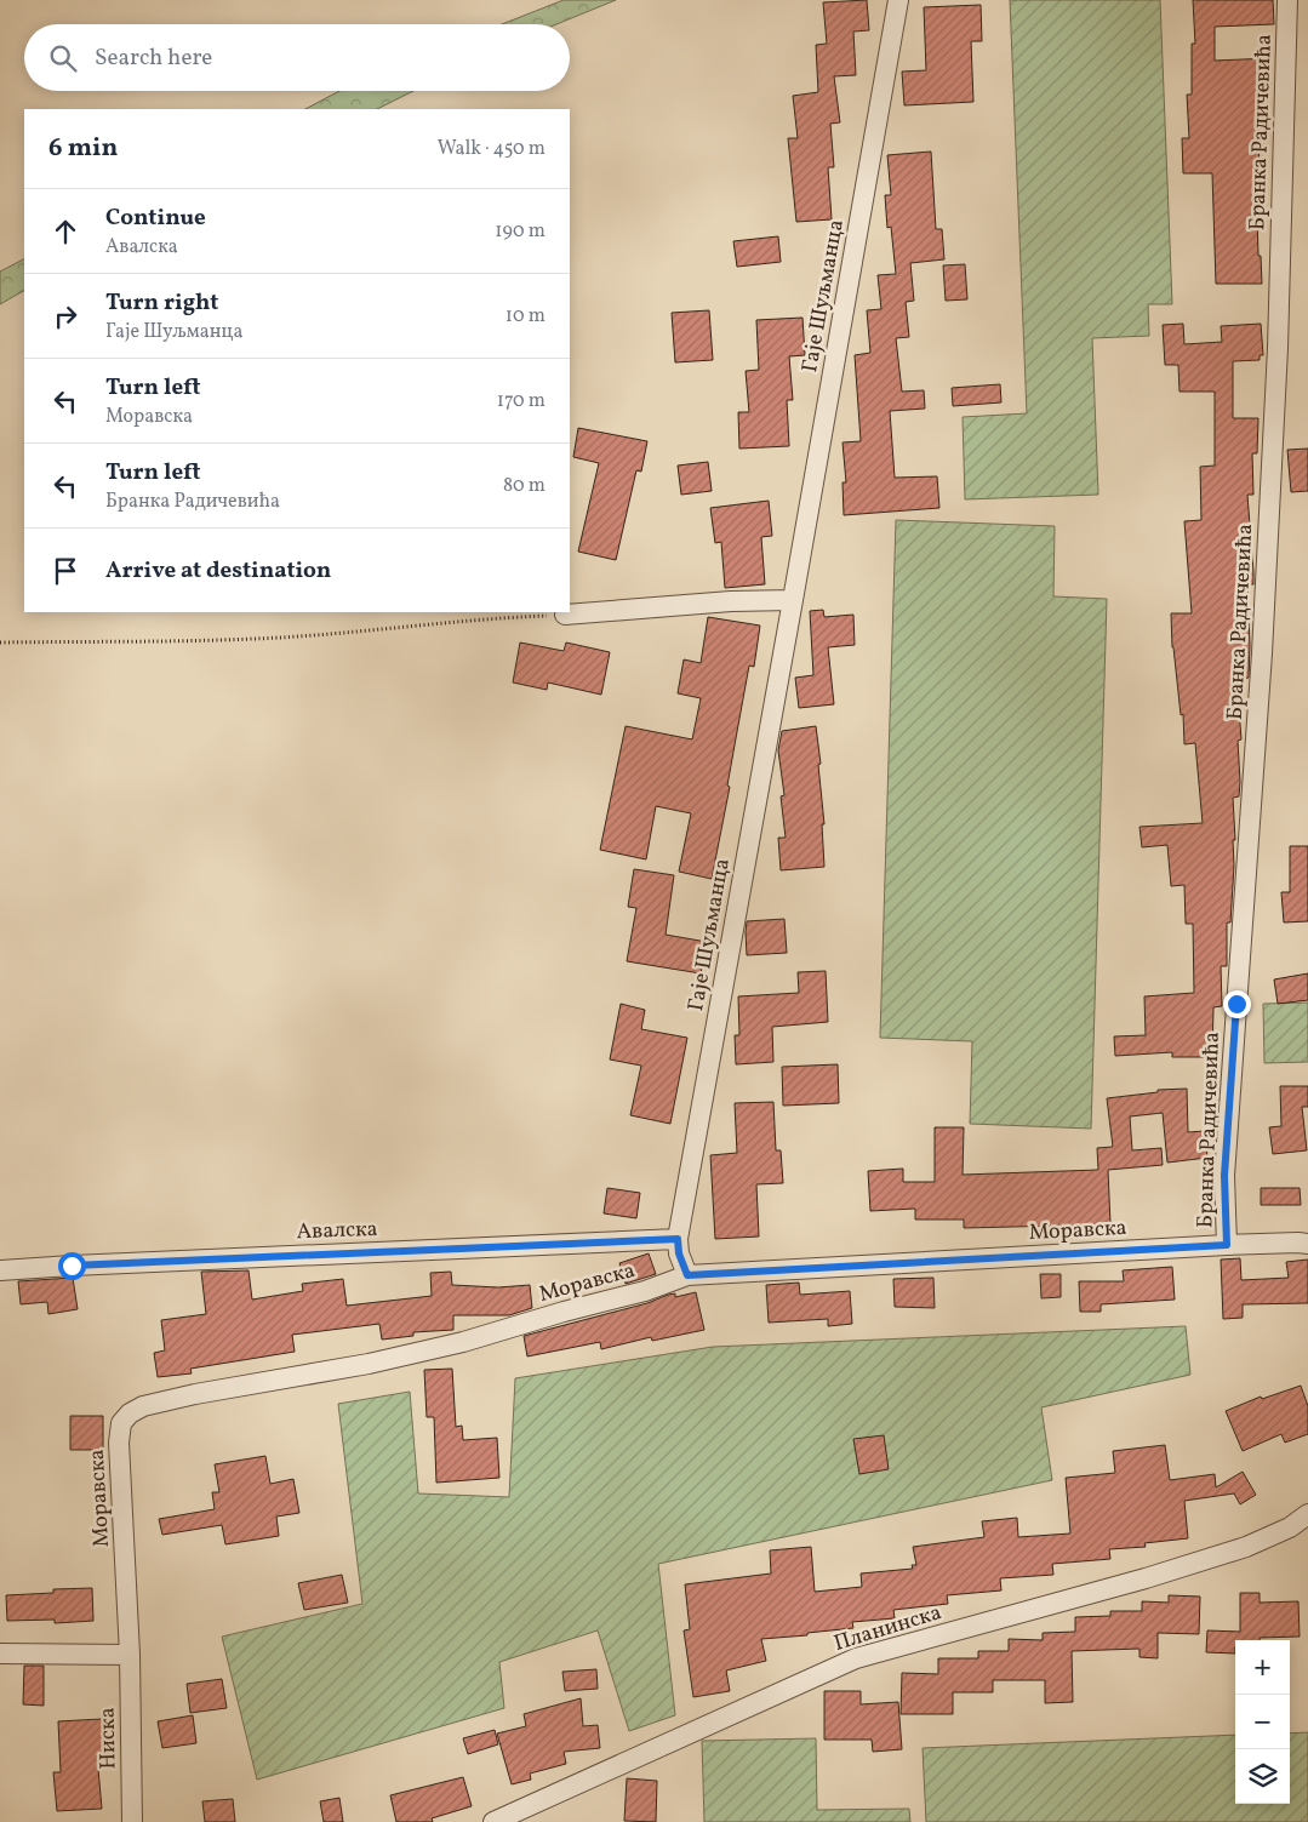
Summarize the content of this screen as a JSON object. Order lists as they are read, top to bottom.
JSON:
{
  "streets": {
    "street": [
      "Бранка Радичевића",
      "Гаје Шуљманца",
      "Авалска",
      "Моравска",
      "Планинска",
      "Ниска"
    ]
  },
  "crossings": [
    ["Бранка Радичевића", "Моравска"],
    ["Гаје Шуљманца", "Авалска"],
    ["Гаје Шуљманца", "Моравска"],
    ["Моравска", "Ниска"]
  ],
  "page": {
    "search": "Search here",
    "heading": ["6 min", "Walk · 450 m"],
    "list": [
      ["Continue", "Авалска", "190 m"],
      ["Turn right", "Гаје Шуљманца", "10 m"],
      ["Turn left", "Моравска", "170 m"],
      ["Turn left", "Бранка Радичевића", "80 m"],
      "Arrive at destination"
    ],
    "map_buttons": ["+", "−"]
  }
}
